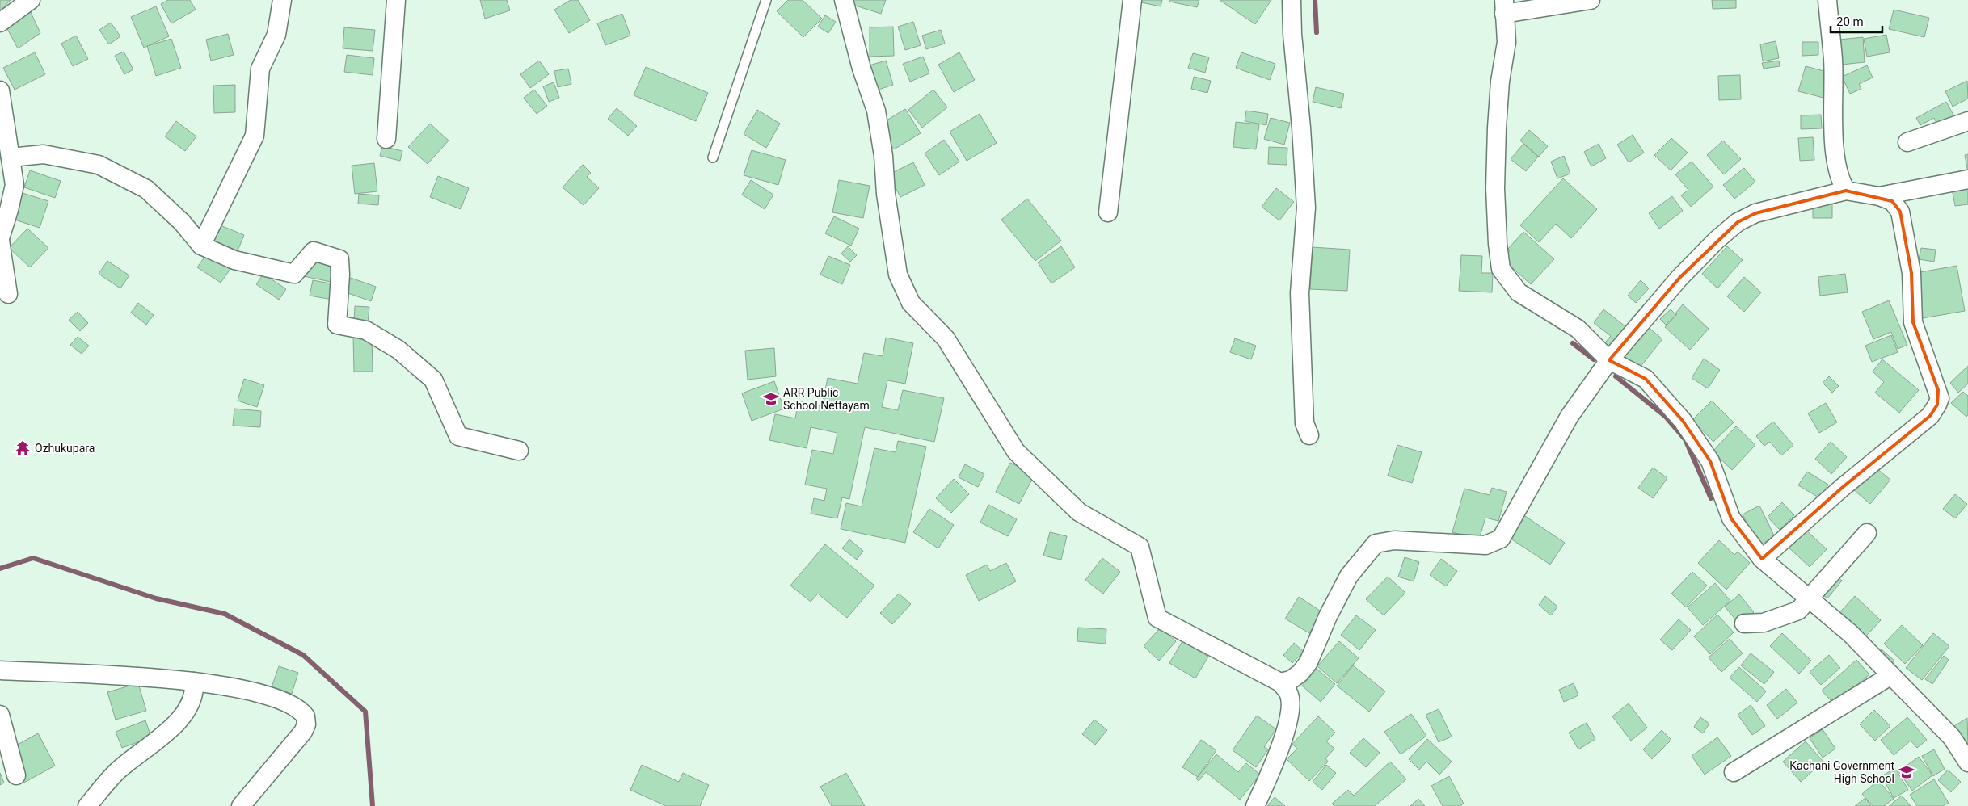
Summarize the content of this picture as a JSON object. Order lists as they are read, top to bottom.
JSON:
{
  "places": {
    "school or university": ["ARR Public School Nettayam", "Kachani Government High School"],
    "temple": ["Ozhukupara"]
  },
  "scale_bar": "20 m"
}
